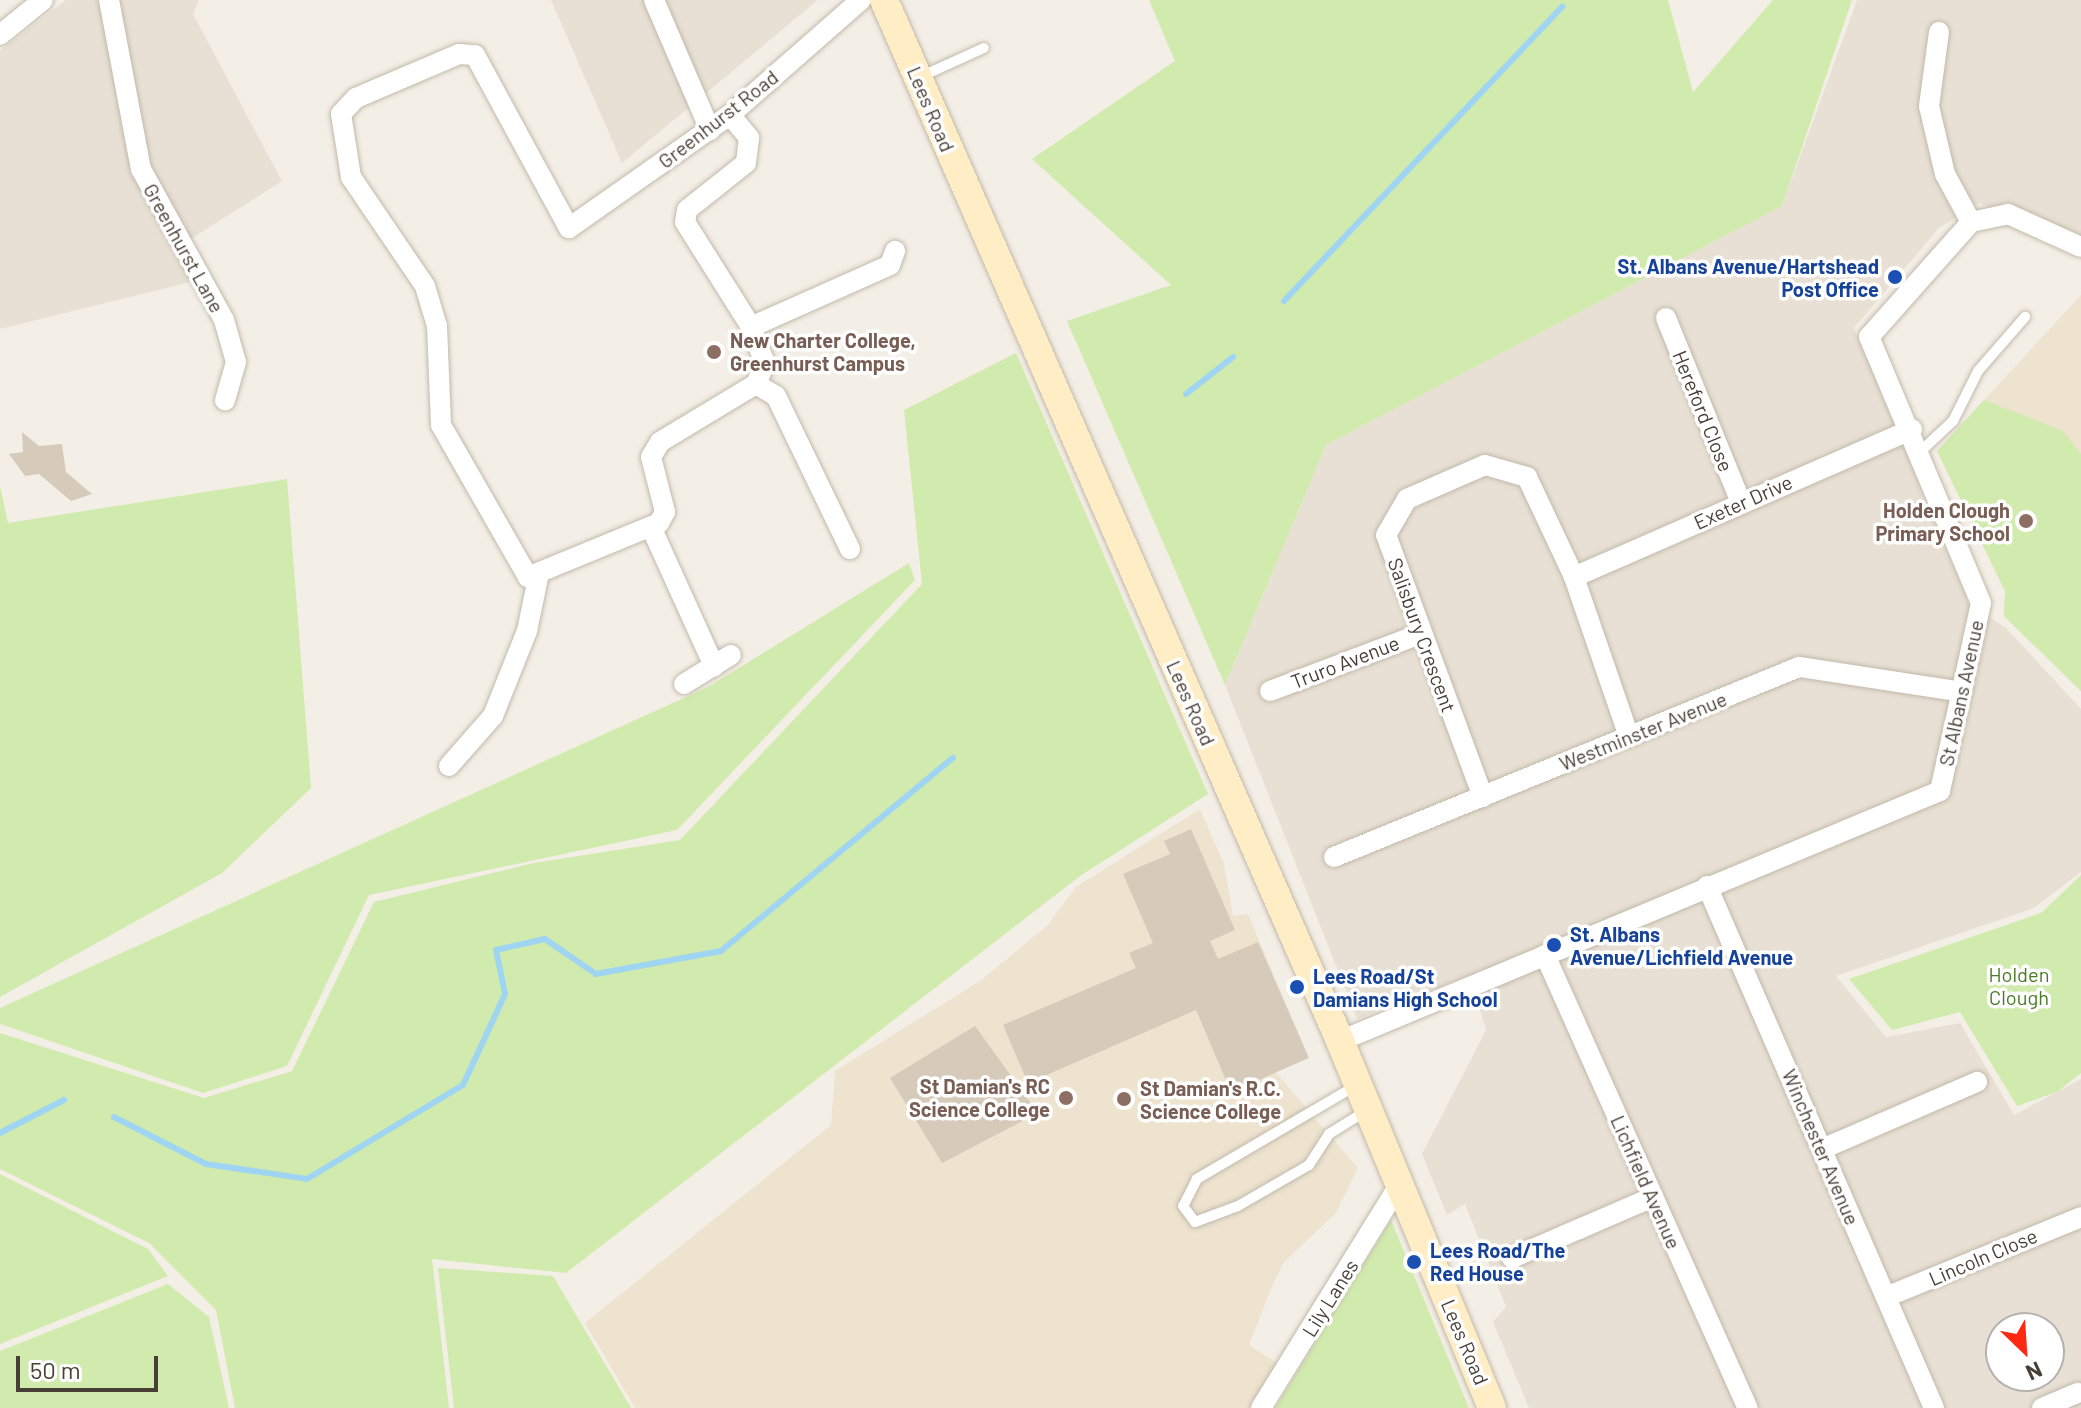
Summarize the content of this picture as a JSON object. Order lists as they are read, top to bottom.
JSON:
{
  "streets": {
    "main road": ["Lees Road"],
    "street": [
      "Greenhurst Road",
      "Greenhurst Lane",
      "Hereford Close",
      "Exeter Drive",
      "Salisbury Crescent",
      "Truro Avenue",
      "St Albans Avenue",
      "Westminster Avenue",
      "Winchester Avenue",
      "Lichfield Avenue",
      "Lincoln Close",
      "Lily Lanes"
    ]
  },
  "crossings": [
    ["Lees Road", "St Albans Avenue"],
    ["Lees Road", "Lily Lanes"],
    ["Hereford Close", "Exeter Drive"],
    ["Exeter Drive", "Salisbury Crescent"],
    ["Exeter Drive", "St Albans Avenue"],
    ["Salisbury Crescent", "Truro Avenue"],
    ["Salisbury Crescent", "Westminster Avenue"],
    ["St Albans Avenue", "Westminster Avenue"],
    ["St Albans Avenue", "Winchester Avenue"],
    ["St Albans Avenue", "Lichfield Avenue"],
    ["Winchester Avenue", "Lincoln Close"]
  ],
  "parks": ["Holden Clough"],
  "places": [
    "St. Albans Avenue/Hartshead Post Office",
    "New Charter College, Greenhurst Campus",
    "Holden Clough Primary School",
    "St. Albans Avenue/Lichfield Avenue",
    "Lees Road/St Damians High School",
    "St Damian's RC Science College",
    "St Damian's R.C. Science College",
    "Lees Road/The Red House"
  ],
  "scale_bar": "50 m",
  "north": "bottom right"
}
